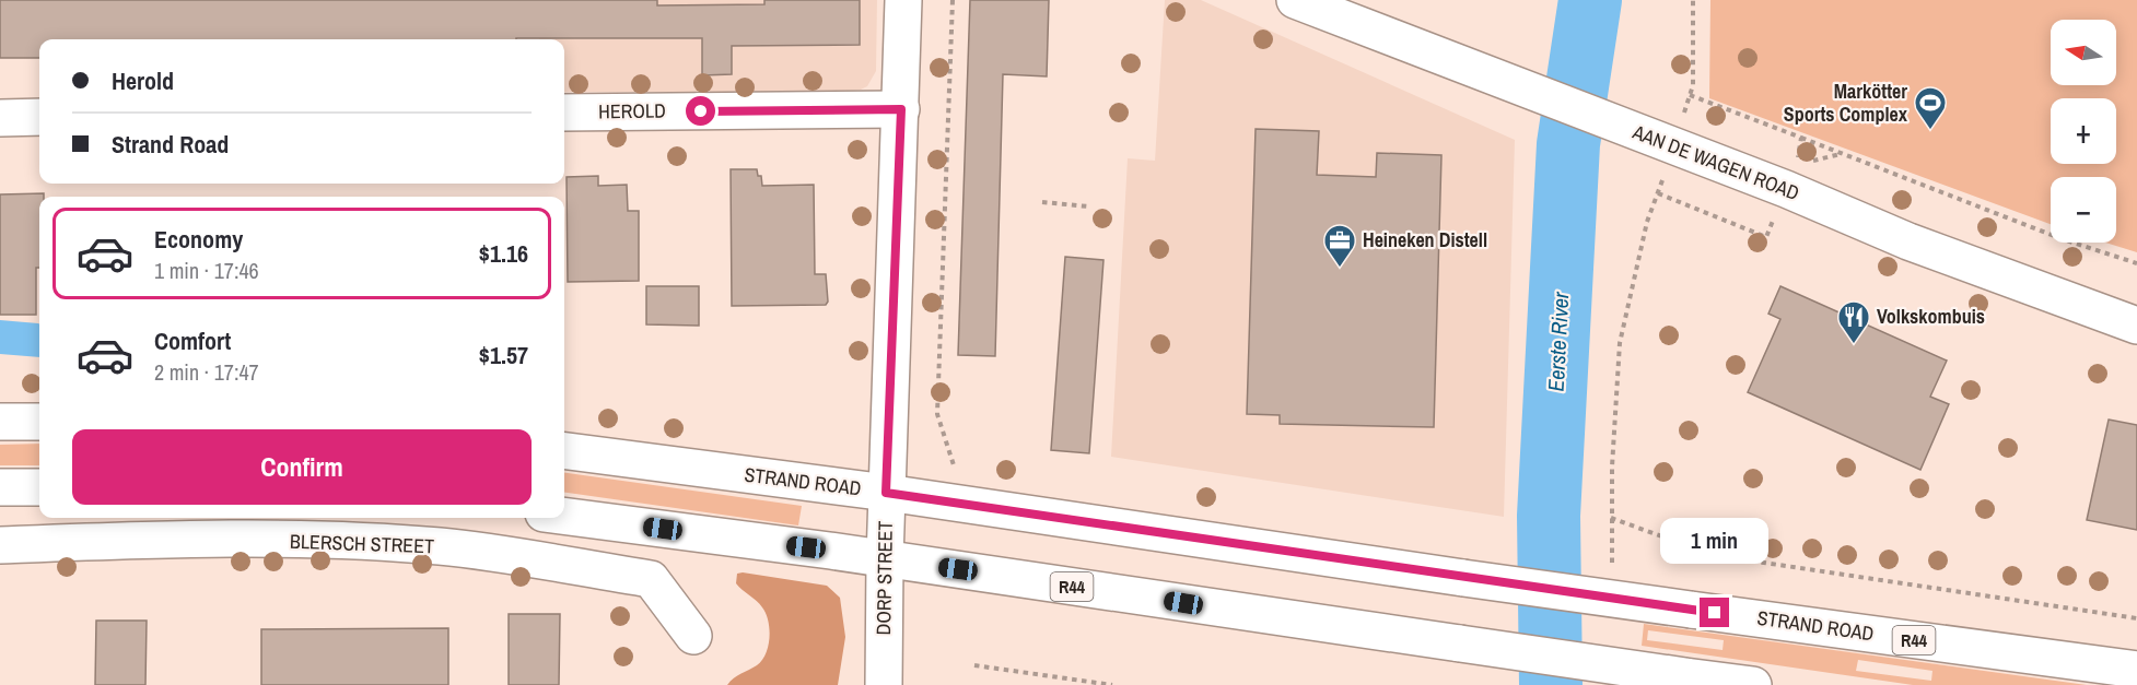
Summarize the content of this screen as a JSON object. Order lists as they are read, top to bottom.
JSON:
{
  "streets": {
    "main road": [
      "HEROLD",
      "AAN DE WAGEN ROAD",
      "STRAND ROAD",
      "BLERSCH STREET",
      "DORP STREET",
      "R44"
    ]
  },
  "crossings": [
    ["HEROLD", "DORP STREET"],
    ["STRAND ROAD", "DORP STREET"],
    ["DORP STREET", "R44"]
  ],
  "water": ["Eerste River"],
  "places": {
    "sports": ["Markötter Sports Complex"],
    "office": ["Heineken Distell"],
    "restaurant": ["Volkskombuis"]
  },
  "north": "left",
  "page": {
    "map_buttons": ["+", "−"],
    "banner": ["Herold", "Strand Road"],
    "list": [
      {
        "name": "Economy",
        "note": "1 min · 17:46",
        "value": "$1.16"
      },
      {
        "name": "Comfort",
        "note": "2 min · 17:47",
        "value": "$1.57"
      }
    ],
    "buttons": "Confirm",
    "bubble": "1 min"
  }
}
